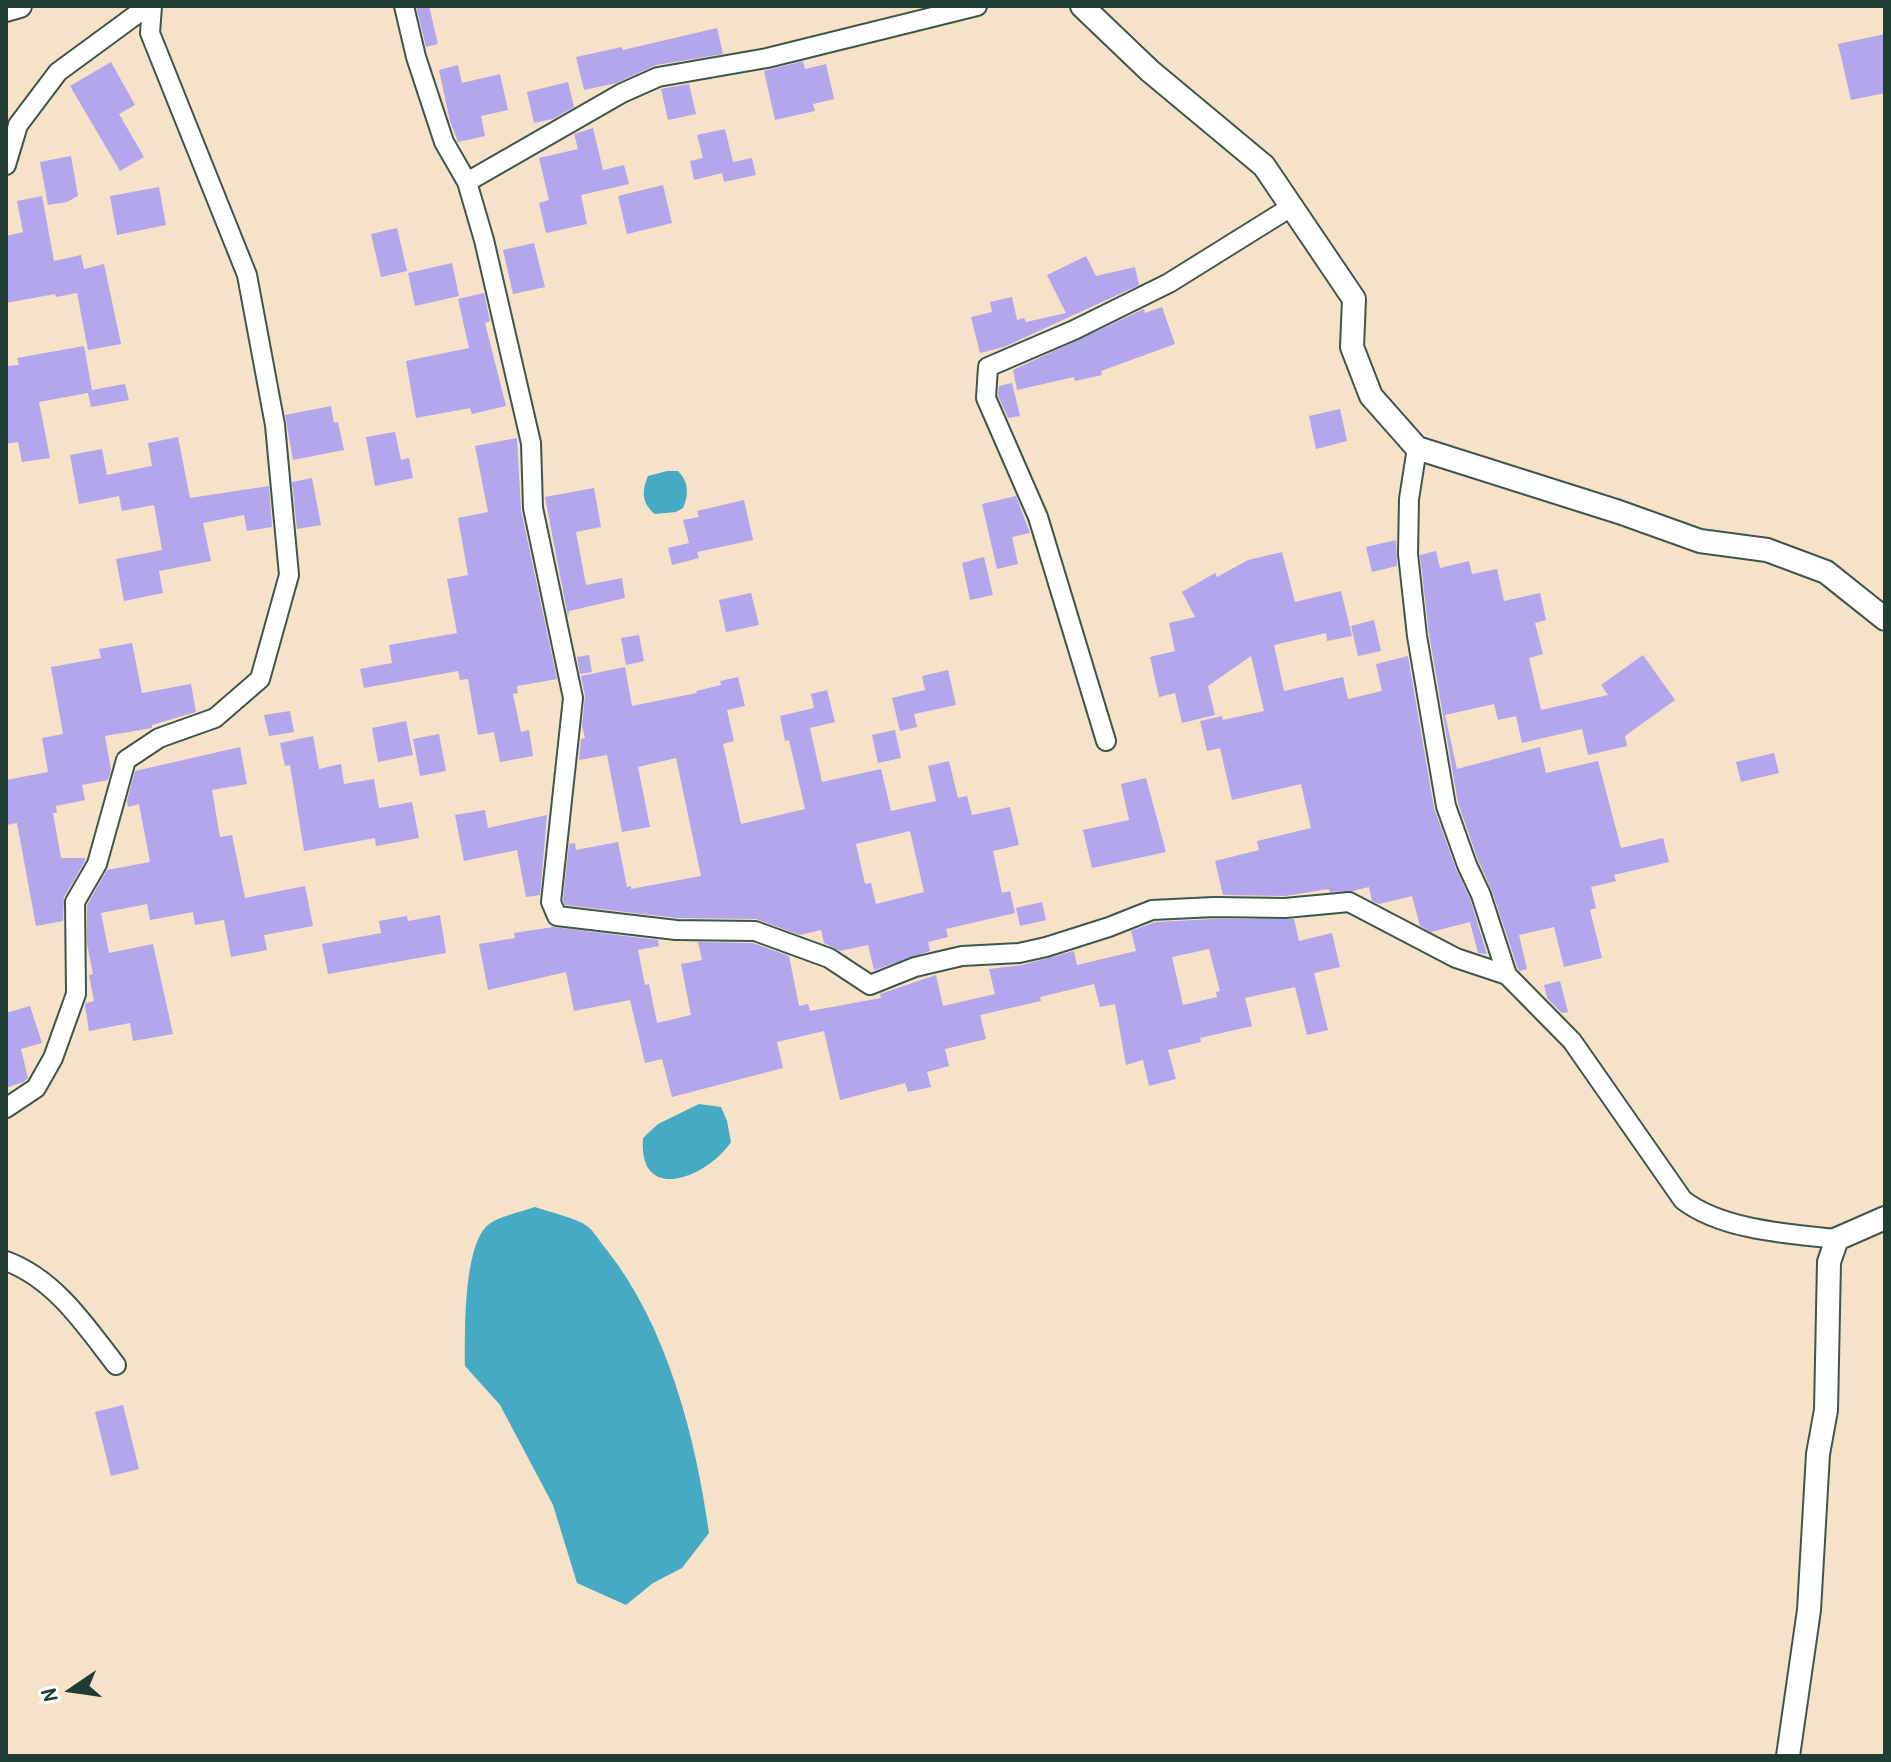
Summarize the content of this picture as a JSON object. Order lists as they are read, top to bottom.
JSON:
{
  "north": "left"
}
